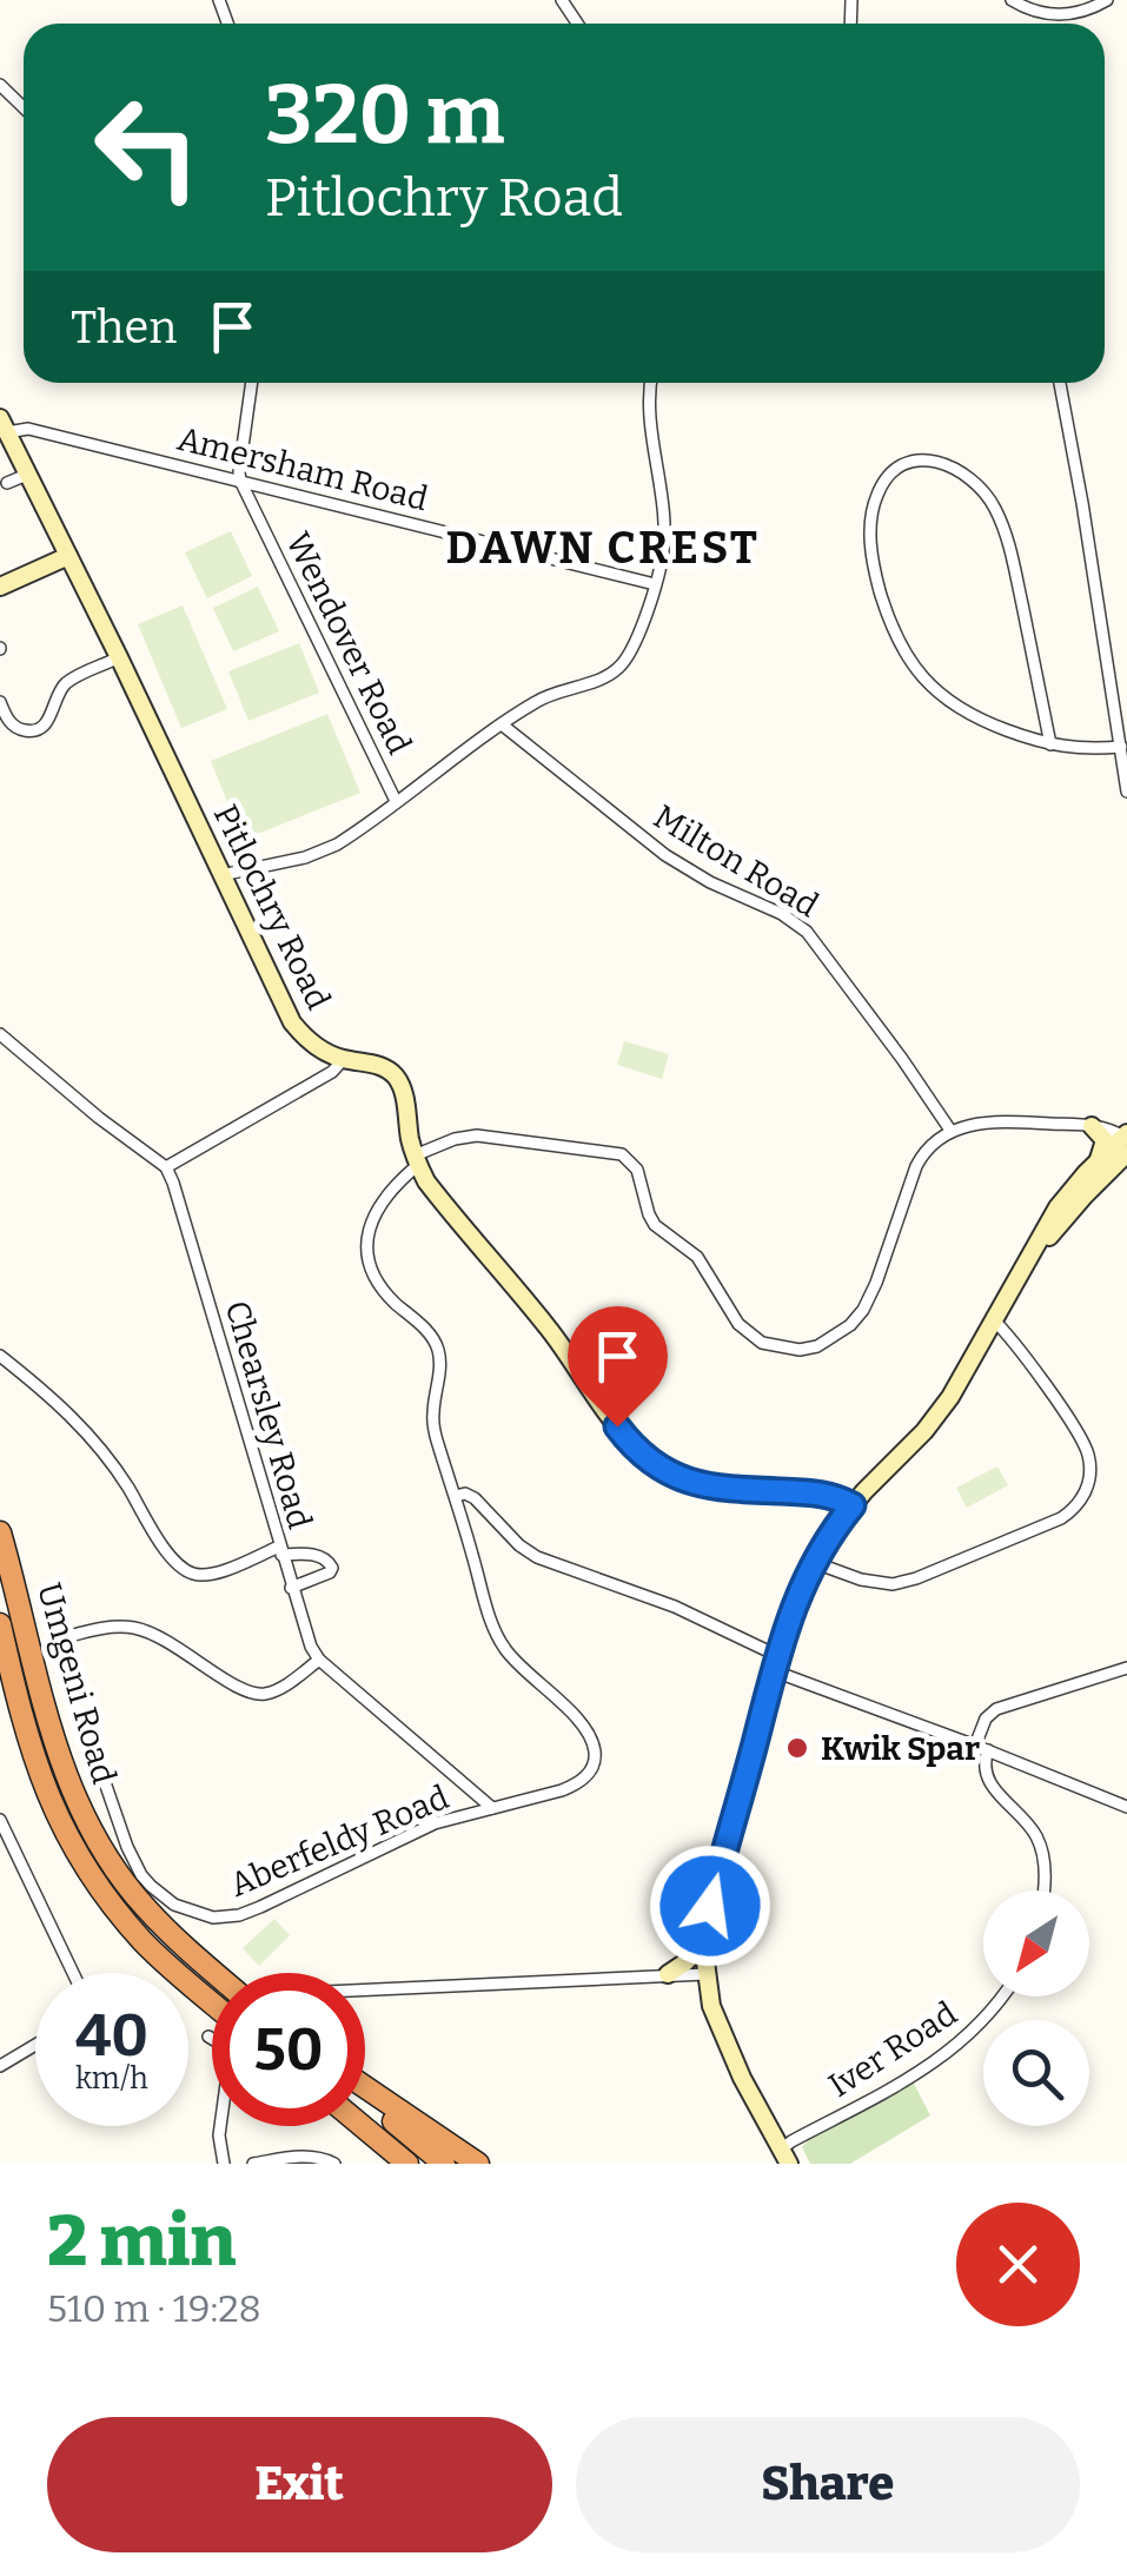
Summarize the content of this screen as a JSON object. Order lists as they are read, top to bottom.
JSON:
{
  "streets": {
    "highway": ["Umgeni Road"],
    "street": [
      "Amersham Road",
      "Wendover Road",
      "Milton Road",
      "Pitlochry Road",
      "Chearsley Road",
      "Aberfeldy Road",
      "Iver Road"
    ]
  },
  "crossings": [
    ["Amersham Road", "Wendover Road"],
    ["Amersham Road", "Pitlochry Road"],
    ["Milton Road", "Aberfeldy Road"],
    ["Pitlochry Road", "Aberfeldy Road"],
    ["Chearsley Road", "Aberfeldy Road"]
  ],
  "districts": ["DAWN CREST"],
  "places": ["Kwik Spar"],
  "north": "bottom left",
  "page": {
    "turn": ["320 m", "Pitlochry Road"],
    "then": "Then",
    "speed": "40 km/h",
    "limit": "50",
    "heading": ["2 min", "510 m · 19:28"],
    "buttons": ["Exit", "Share"]
  }
}
